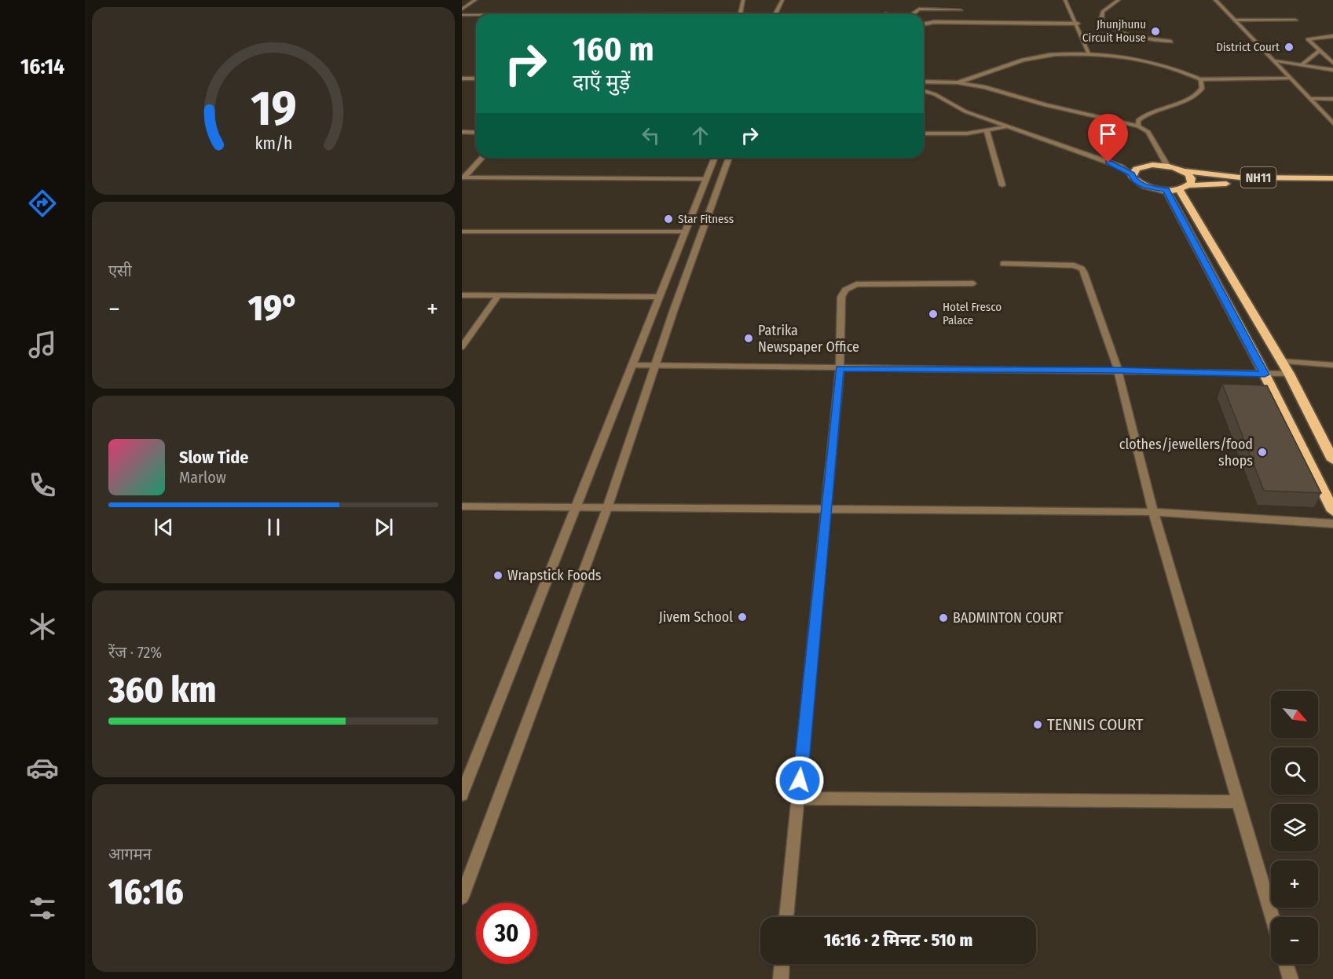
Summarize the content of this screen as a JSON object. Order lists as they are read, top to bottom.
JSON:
{
  "streets": {
    "highway": ["NH11"]
  },
  "places": [
    "Jhunjhunu Circuit House",
    "District Court",
    "Star Fitness",
    "Hotel Fresco Palace",
    "Patrika Newspaper Office",
    "clothes/jewellers/food shops",
    "Wrapstick Foods",
    "Jivem School",
    "BADMINTON COURT",
    "TENNIS COURT"
  ],
  "north": "bottom right",
  "page": {
    "tabs": "16:14",
    "turn": ["160 m", "दाएँ मुड़ें"],
    "tile": [
      "एसी",
      ["रेंज · 72%", "360 km"],
      ["आगमन", "16:16"]
    ],
    "heat": ["−", "19°", "+"],
    "song": ["Slow Tide", "Marlow"],
    "map_buttons": ["+", "−"],
    "limit": "30",
    "trip": "16:16 · 2 मिनट · 510 m",
    "gauge": ["19", "km/h"]
  }
}
